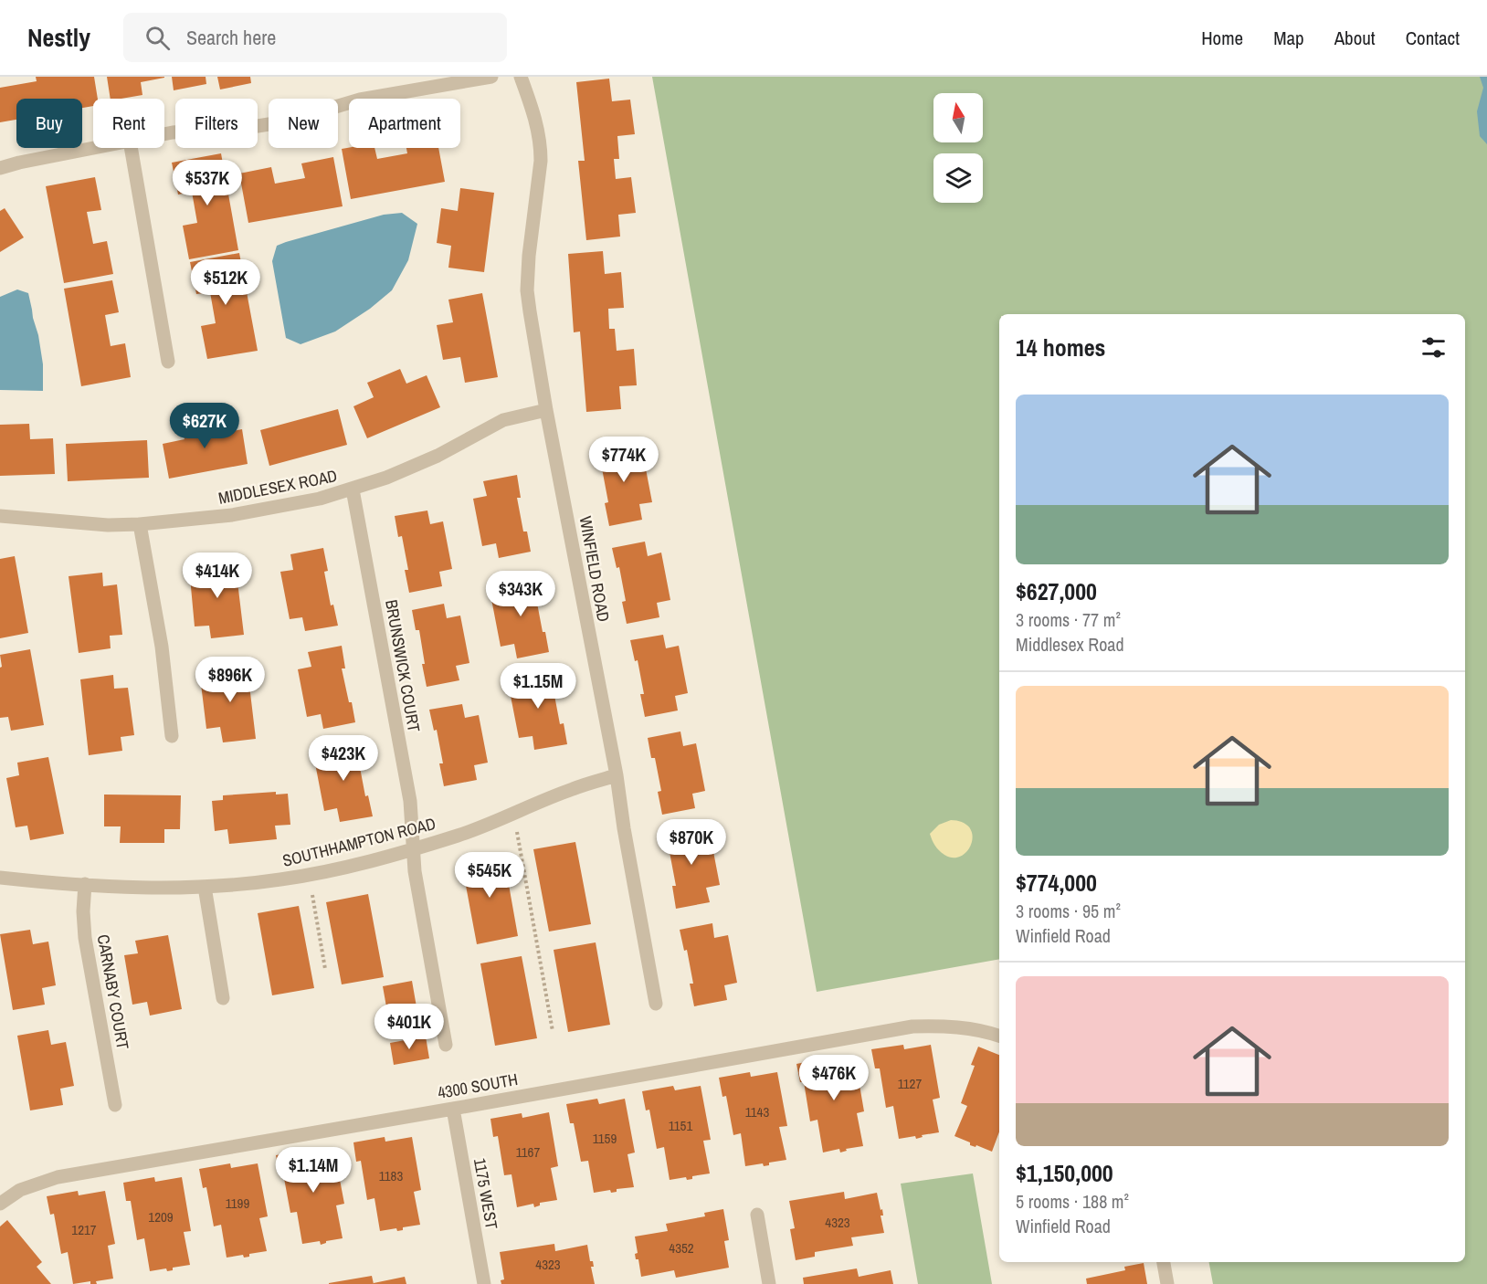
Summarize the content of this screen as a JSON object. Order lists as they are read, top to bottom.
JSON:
{
  "streets": {
    "street": [
      "MIDDLESEX ROAD",
      "WINFIELD ROAD",
      "BRUNSWICK COURT",
      "SOUTHHAMPTON ROAD",
      "CARNABY COURT",
      "4300 SOUTH",
      "1175 WEST"
    ]
  },
  "crossings": [
    ["MIDDLESEX ROAD", "WINFIELD ROAD"],
    ["MIDDLESEX ROAD", "BRUNSWICK COURT"],
    ["WINFIELD ROAD", "SOUTHHAMPTON ROAD"],
    ["BRUNSWICK COURT", "SOUTHHAMPTON ROAD"],
    ["SOUTHHAMPTON ROAD", "CARNABY COURT"],
    ["4300 SOUTH", "1175 WEST"]
  ],
  "house_numbers": [
    "1127",
    "1143",
    "1151",
    "1159",
    "1167",
    "1183",
    "1199",
    "1209",
    "4323",
    "1217",
    "4352",
    "4323"
  ],
  "north": "top",
  "page": {
    "header": "Nestly",
    "search": "Search here",
    "nav": [
      "Home",
      "Map",
      "About",
      "Contact"
    ],
    "chip": [
      "Buy",
      "Rent",
      "Filters",
      "New",
      "Apartment"
    ],
    "price": [
      "$537K",
      "$512K",
      "$627K",
      "$774K",
      "$414K",
      "$343K",
      "$896K",
      "$1.15M",
      "$423K",
      "$870K",
      "$545K",
      "$401K",
      "$476K",
      "$1.14M"
    ],
    "heading": "14 homes",
    "list": [
      {
        "name": "$627,000",
        "note": "3 rooms · 77 m² · Middlesex Road"
      },
      {
        "name": "$774,000",
        "note": "3 rooms · 95 m² · Winfield Road"
      },
      {
        "name": "$1,150,000",
        "note": "5 rooms · 188 m² · Winfield Road"
      }
    ]
  }
}
